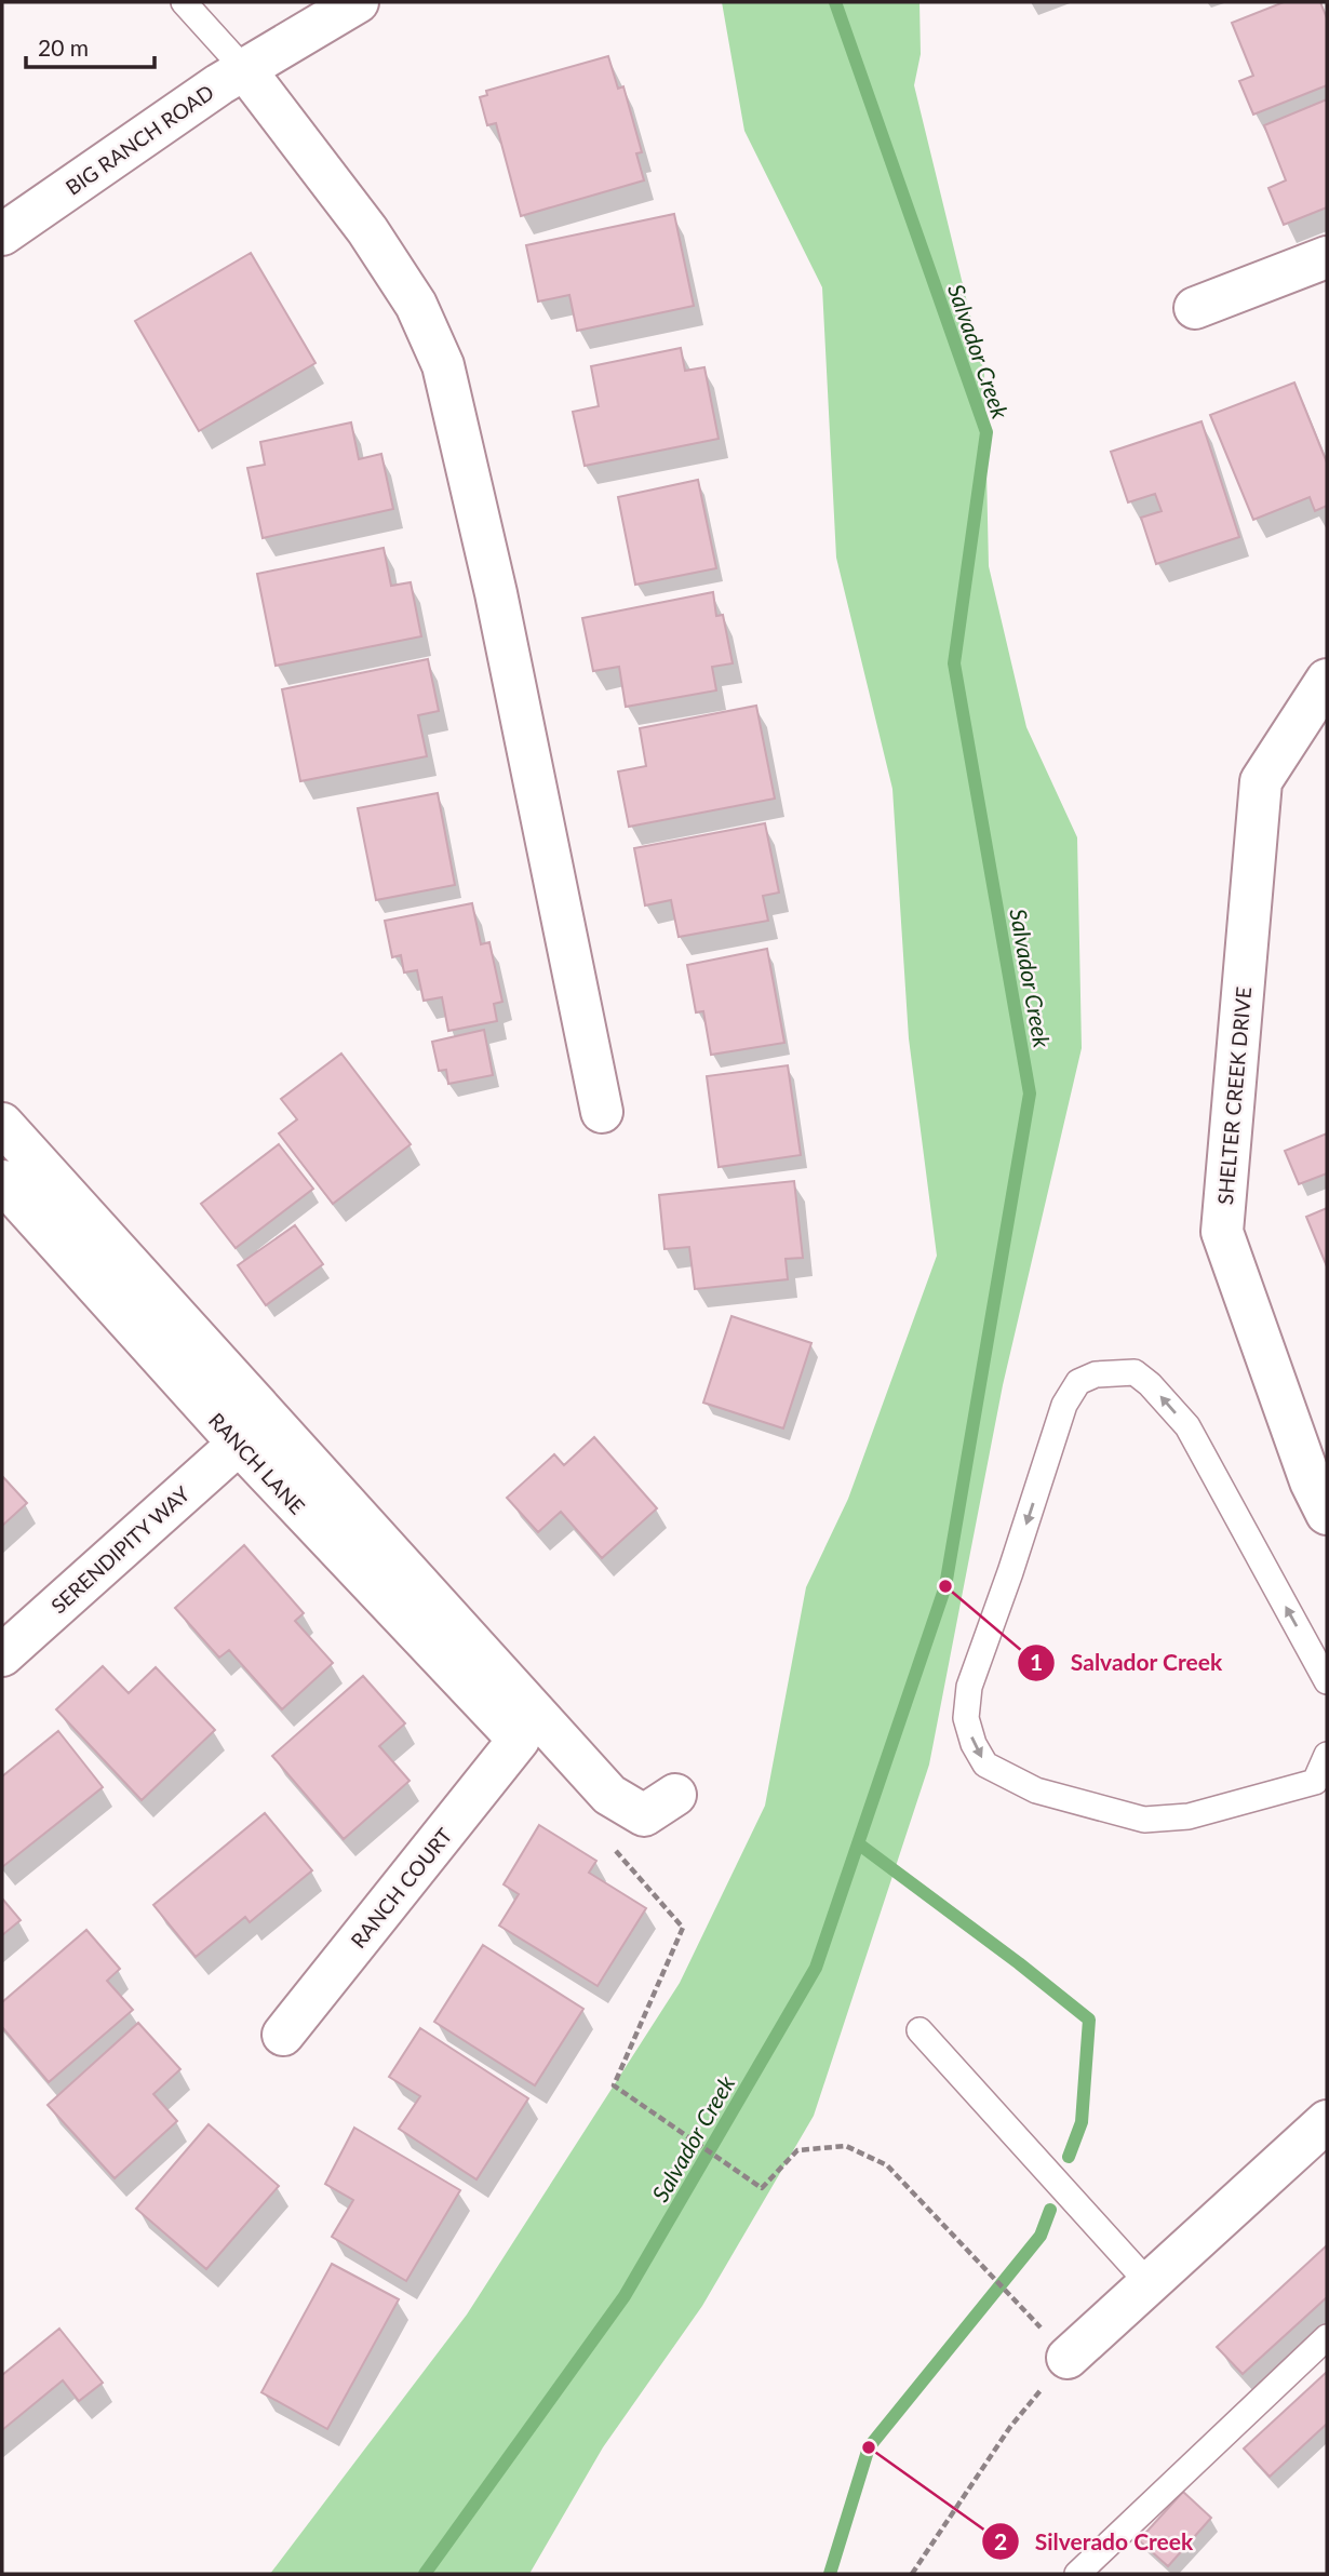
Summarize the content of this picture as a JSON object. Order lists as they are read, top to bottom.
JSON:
{
  "streets": {
    "street": [
      "BIG RANCH ROAD",
      "SHELTER CREEK DRIVE",
      "RANCH LANE",
      "SERENDIPITY WAY",
      "RANCH COURT"
    ]
  },
  "crossings": [
    ["RANCH LANE", "SERENDIPITY WAY"],
    ["RANCH LANE", "RANCH COURT"]
  ],
  "water": ["Salvador Creek"],
  "places": ["Salvador Creek", "Silverado Creek"],
  "scale_bar": "20 m"
}
